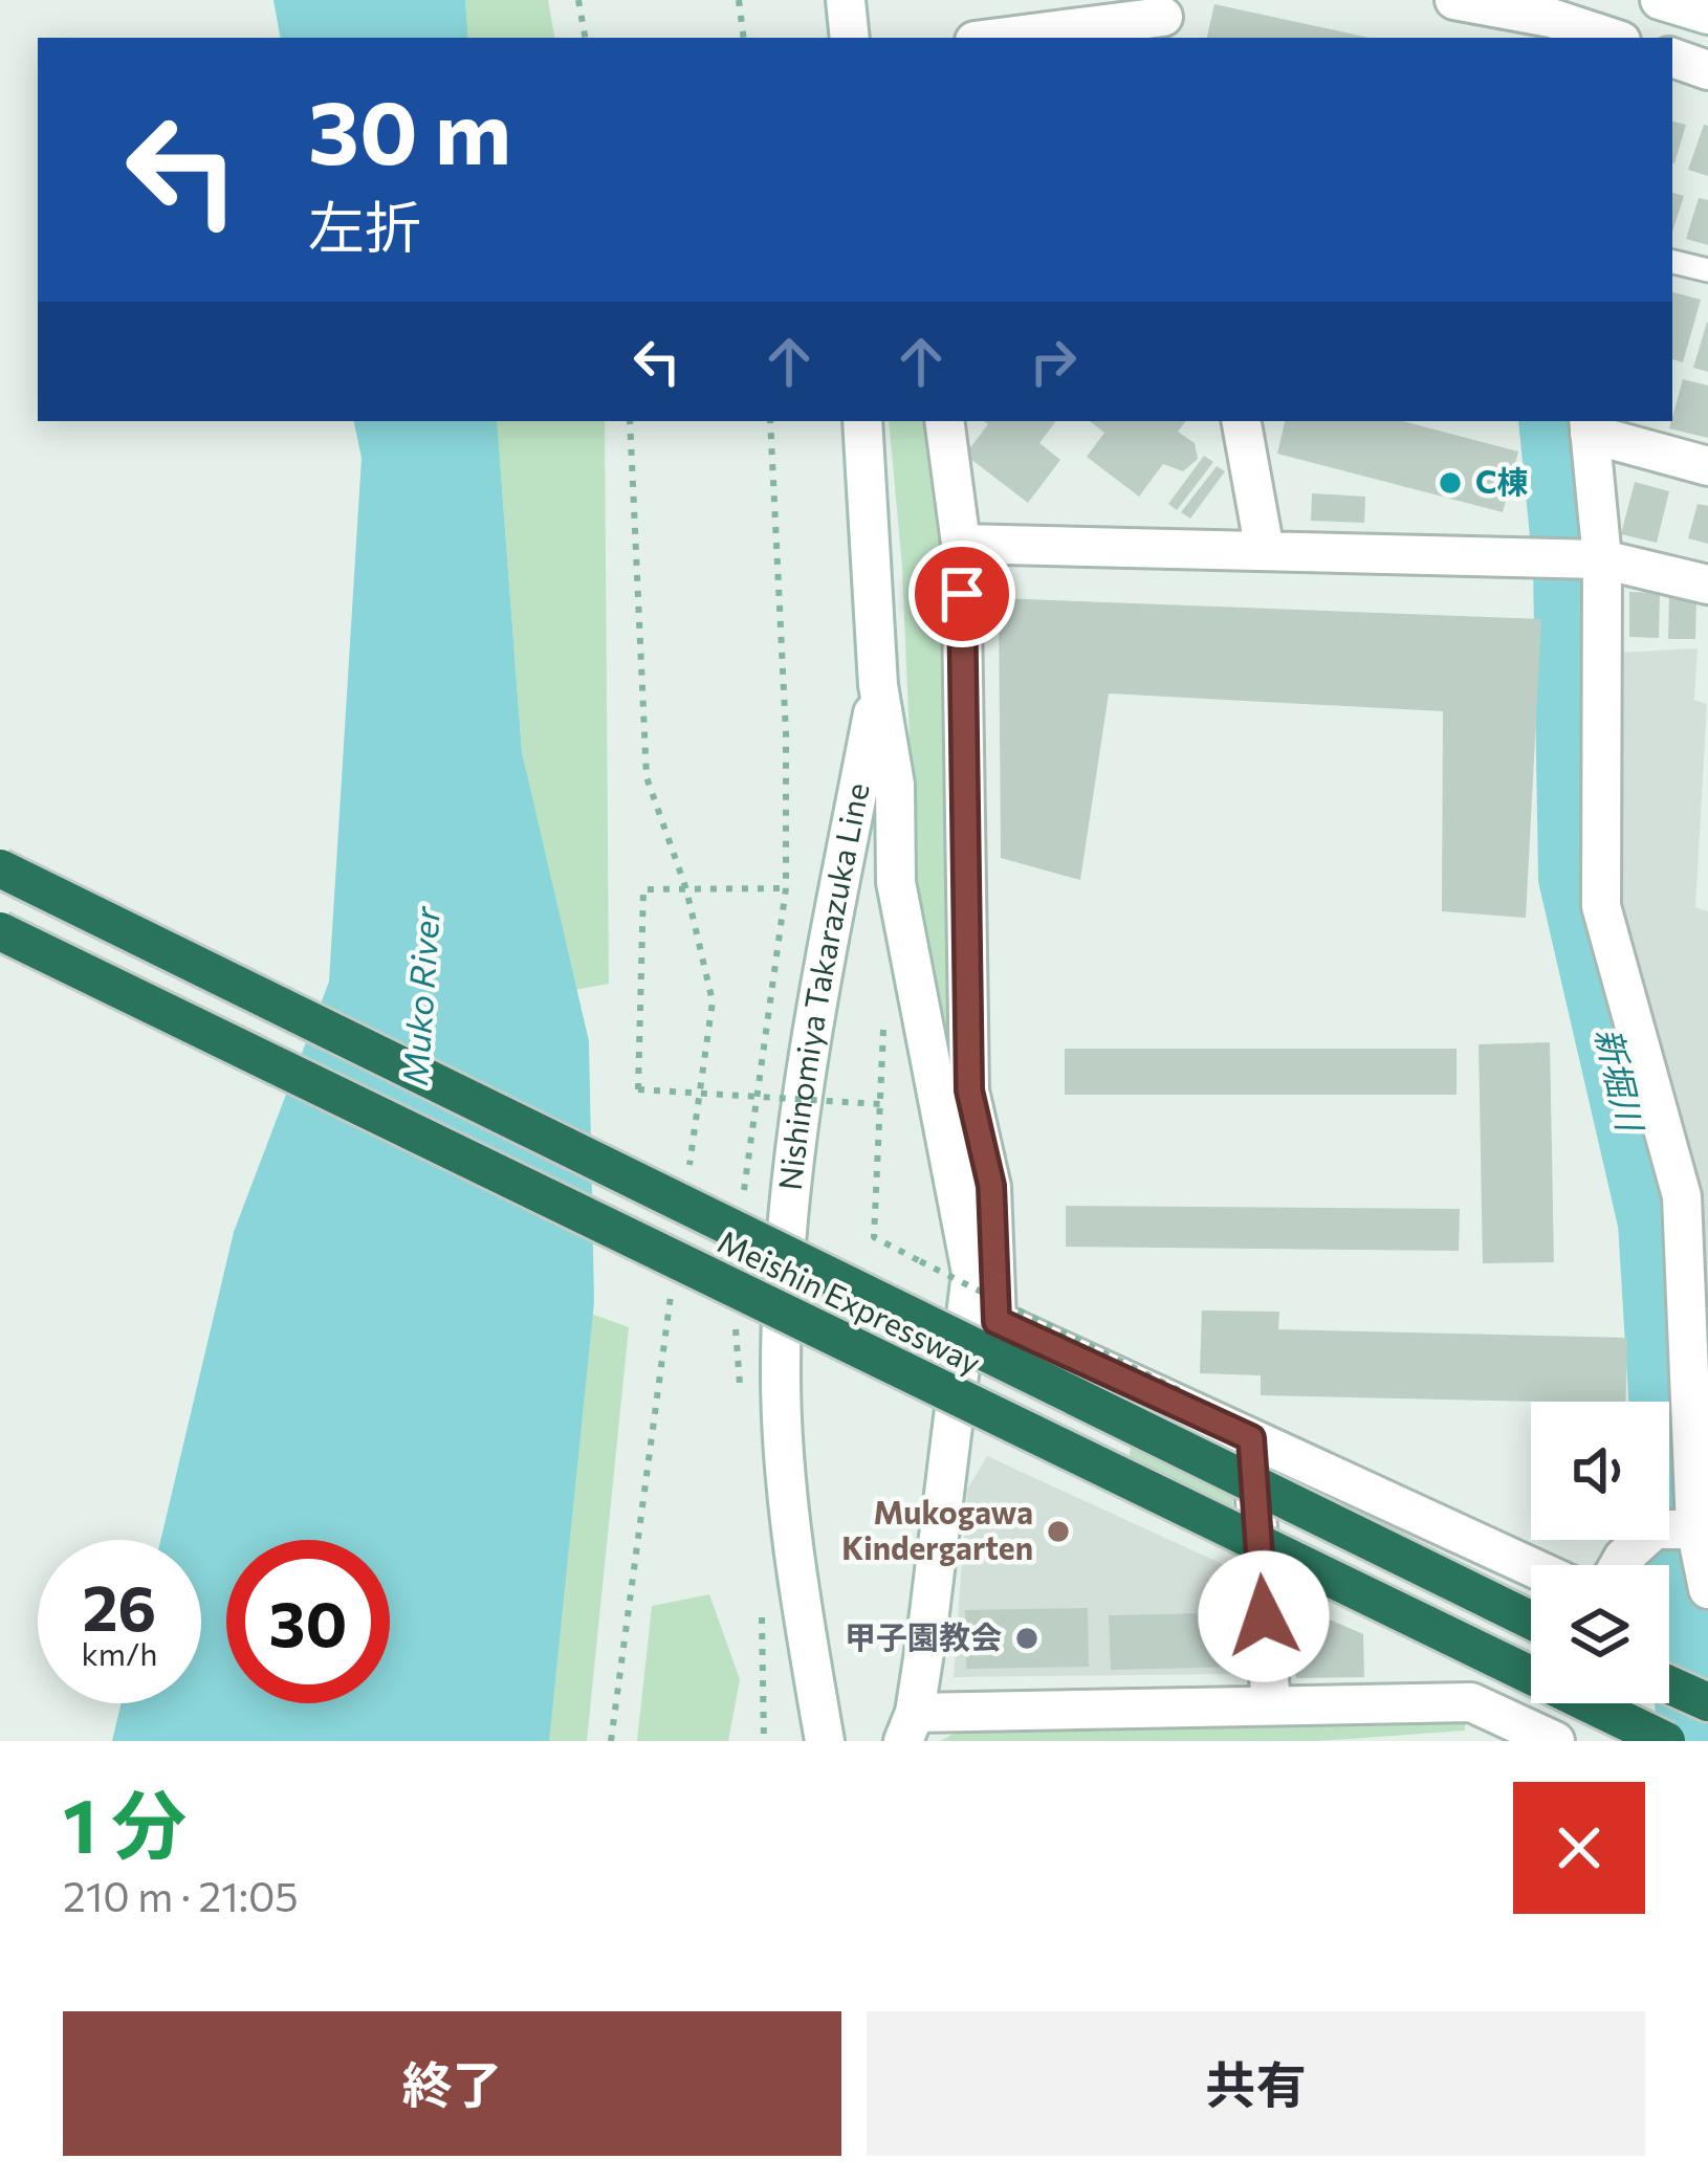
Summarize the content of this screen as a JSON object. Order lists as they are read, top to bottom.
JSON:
{
  "streets": {
    "highway": ["Meishin Expressway"],
    "street": ["Nishinomiya Takarazuka Line"]
  },
  "water": ["Muko River", "新堀川"],
  "places": ["C棟", "Mukogawa Kindergarten", "甲子園教会"],
  "page": {
    "turn": ["30 m", "左折"],
    "speed": "26 km/h",
    "limit": "30",
    "heading": ["1 分", "210 m · 21:05"],
    "buttons": ["終了", "共有"]
  }
}
